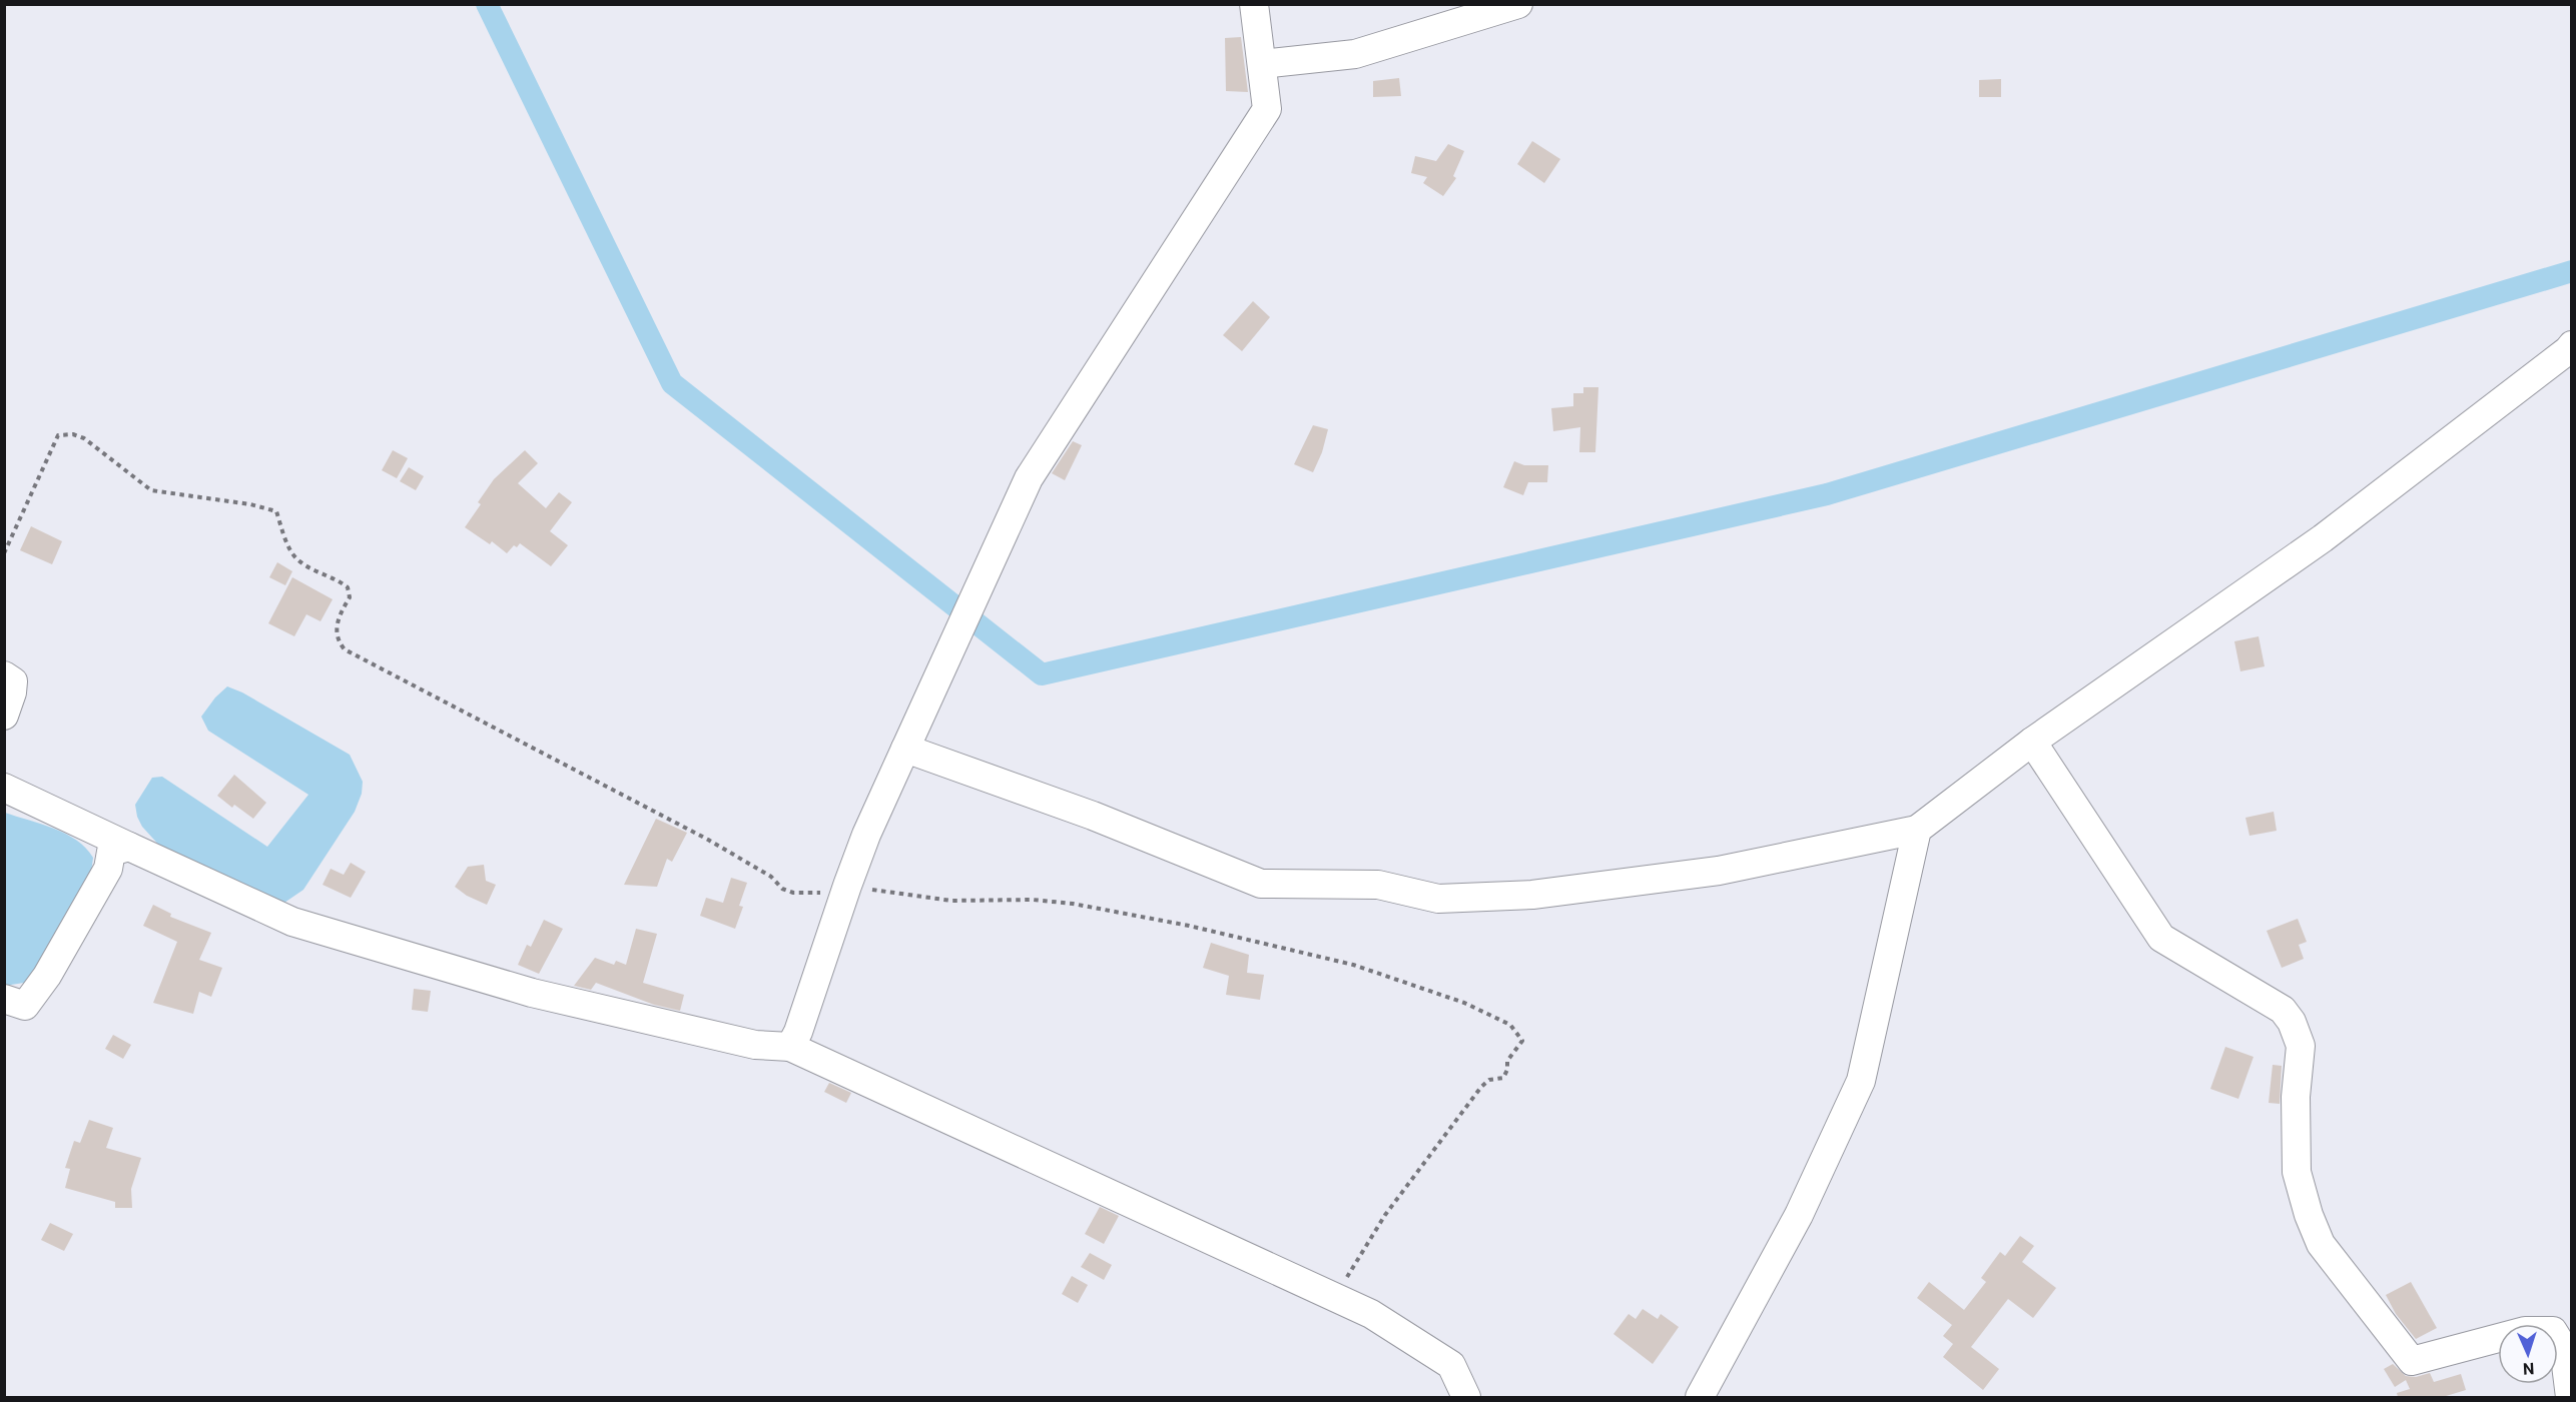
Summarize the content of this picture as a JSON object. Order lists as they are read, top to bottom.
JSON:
{
  "north": "bottom"
}
